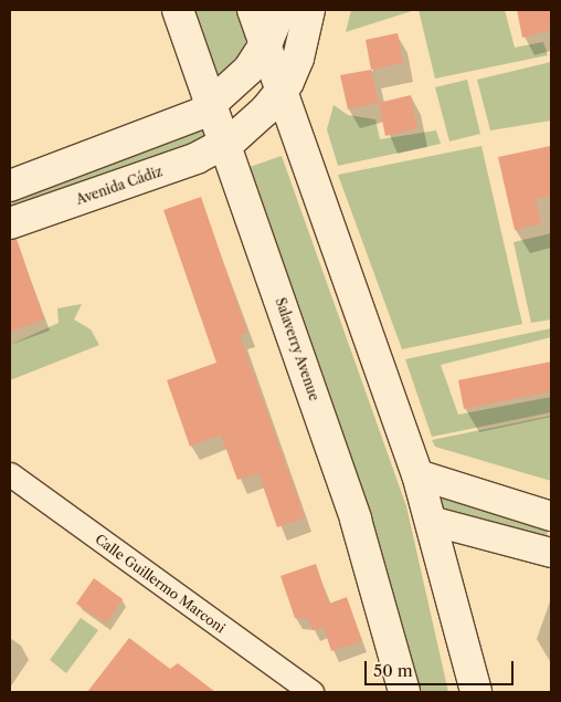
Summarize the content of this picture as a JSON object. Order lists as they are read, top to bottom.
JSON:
{
  "streets": {
    "main road": ["Avenida Cádiz", "Salaverry Avenue"],
    "street": ["Calle Guillermo Marconi"]
  },
  "crossings": [
    ["Avenida Cádiz", "Salaverry Avenue"]
  ],
  "scale_bar": "50 m"
}
